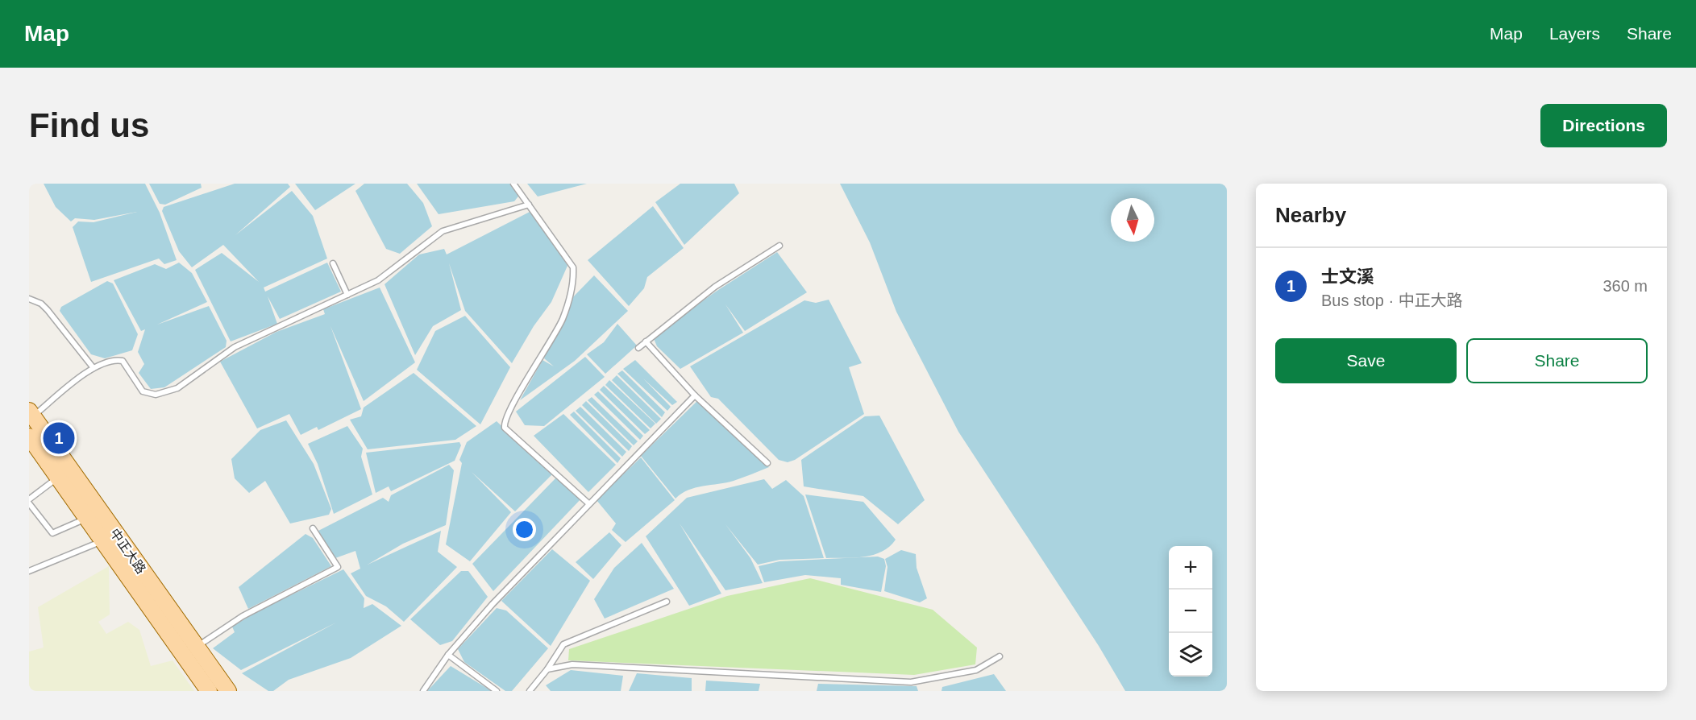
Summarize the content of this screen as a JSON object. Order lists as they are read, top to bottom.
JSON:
{
  "streets": {
    "main road": ["中正大路"]
  },
  "north": "bottom",
  "page": {
    "header": "Map",
    "nav": ["Map", "Layers", "Share"],
    "buttons": [
      "Directions",
      ["Save", "Share"]
    ],
    "title": "Find us",
    "heading": "Nearby",
    "list": [
      {
        "mark": "1",
        "name": "士文溪",
        "note": "Bus stop · 中正大路",
        "value": "360 m"
      }
    ],
    "pins": "1",
    "map_buttons": ["+", "−"]
  }
}
